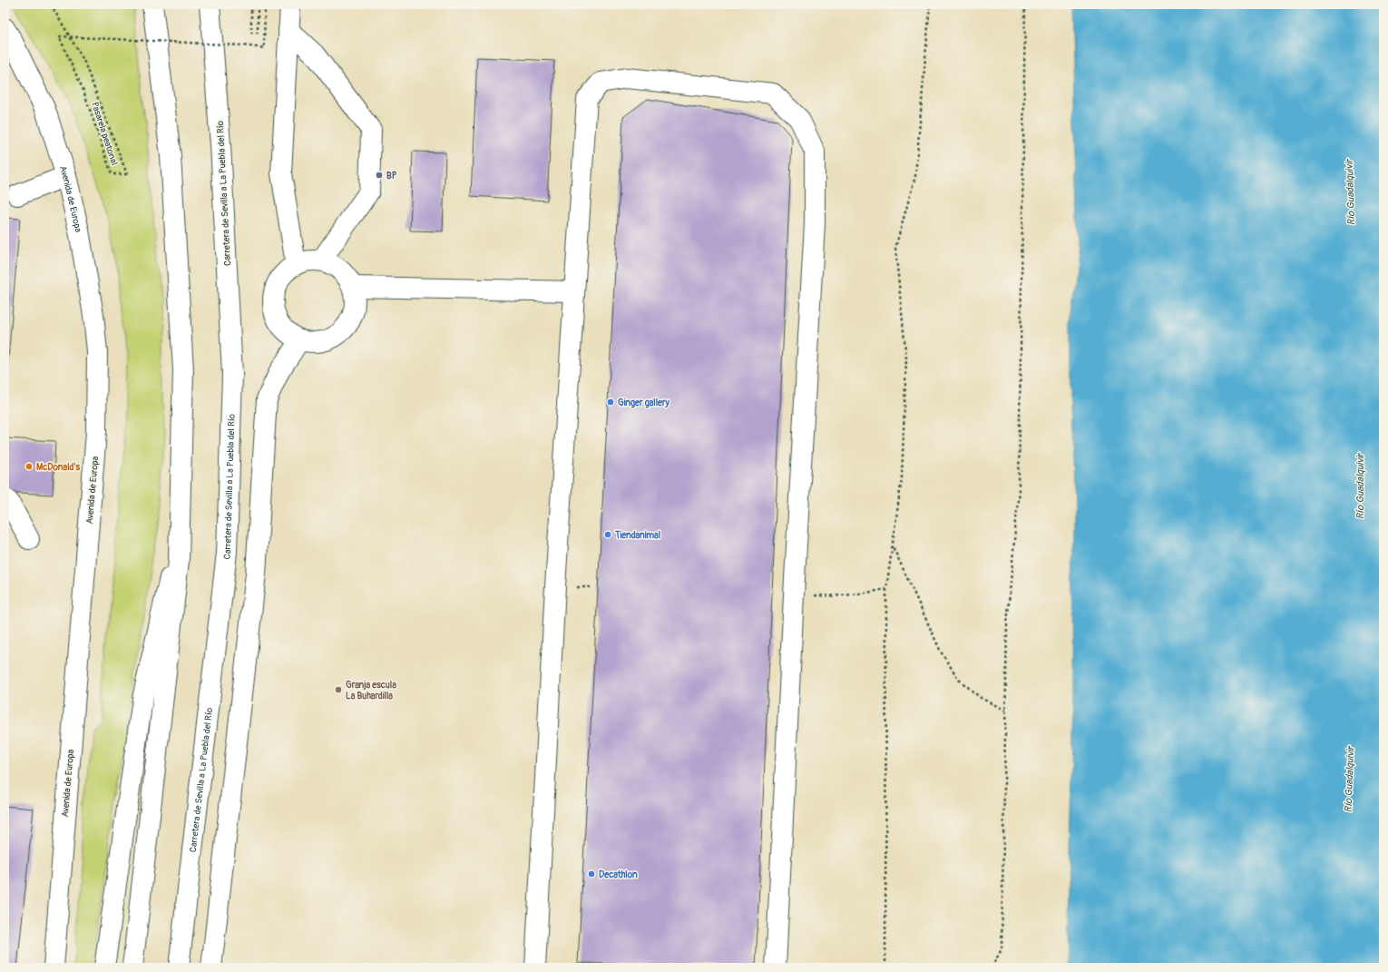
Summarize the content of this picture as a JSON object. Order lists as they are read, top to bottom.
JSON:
{
  "streets": {
    "main road": ["Carretera de Sevilla a La Puebla del Río", "Avenida de Europa"],
    "path": ["Pasarela peatonal"]
  },
  "water": ["Río Guadalquivir"],
  "places": [
    "BP",
    "Ginger gallery",
    "McDonald's",
    "Tiendanimal",
    "Granja escula La Buhardilla",
    "Decathlon"
  ]
}
